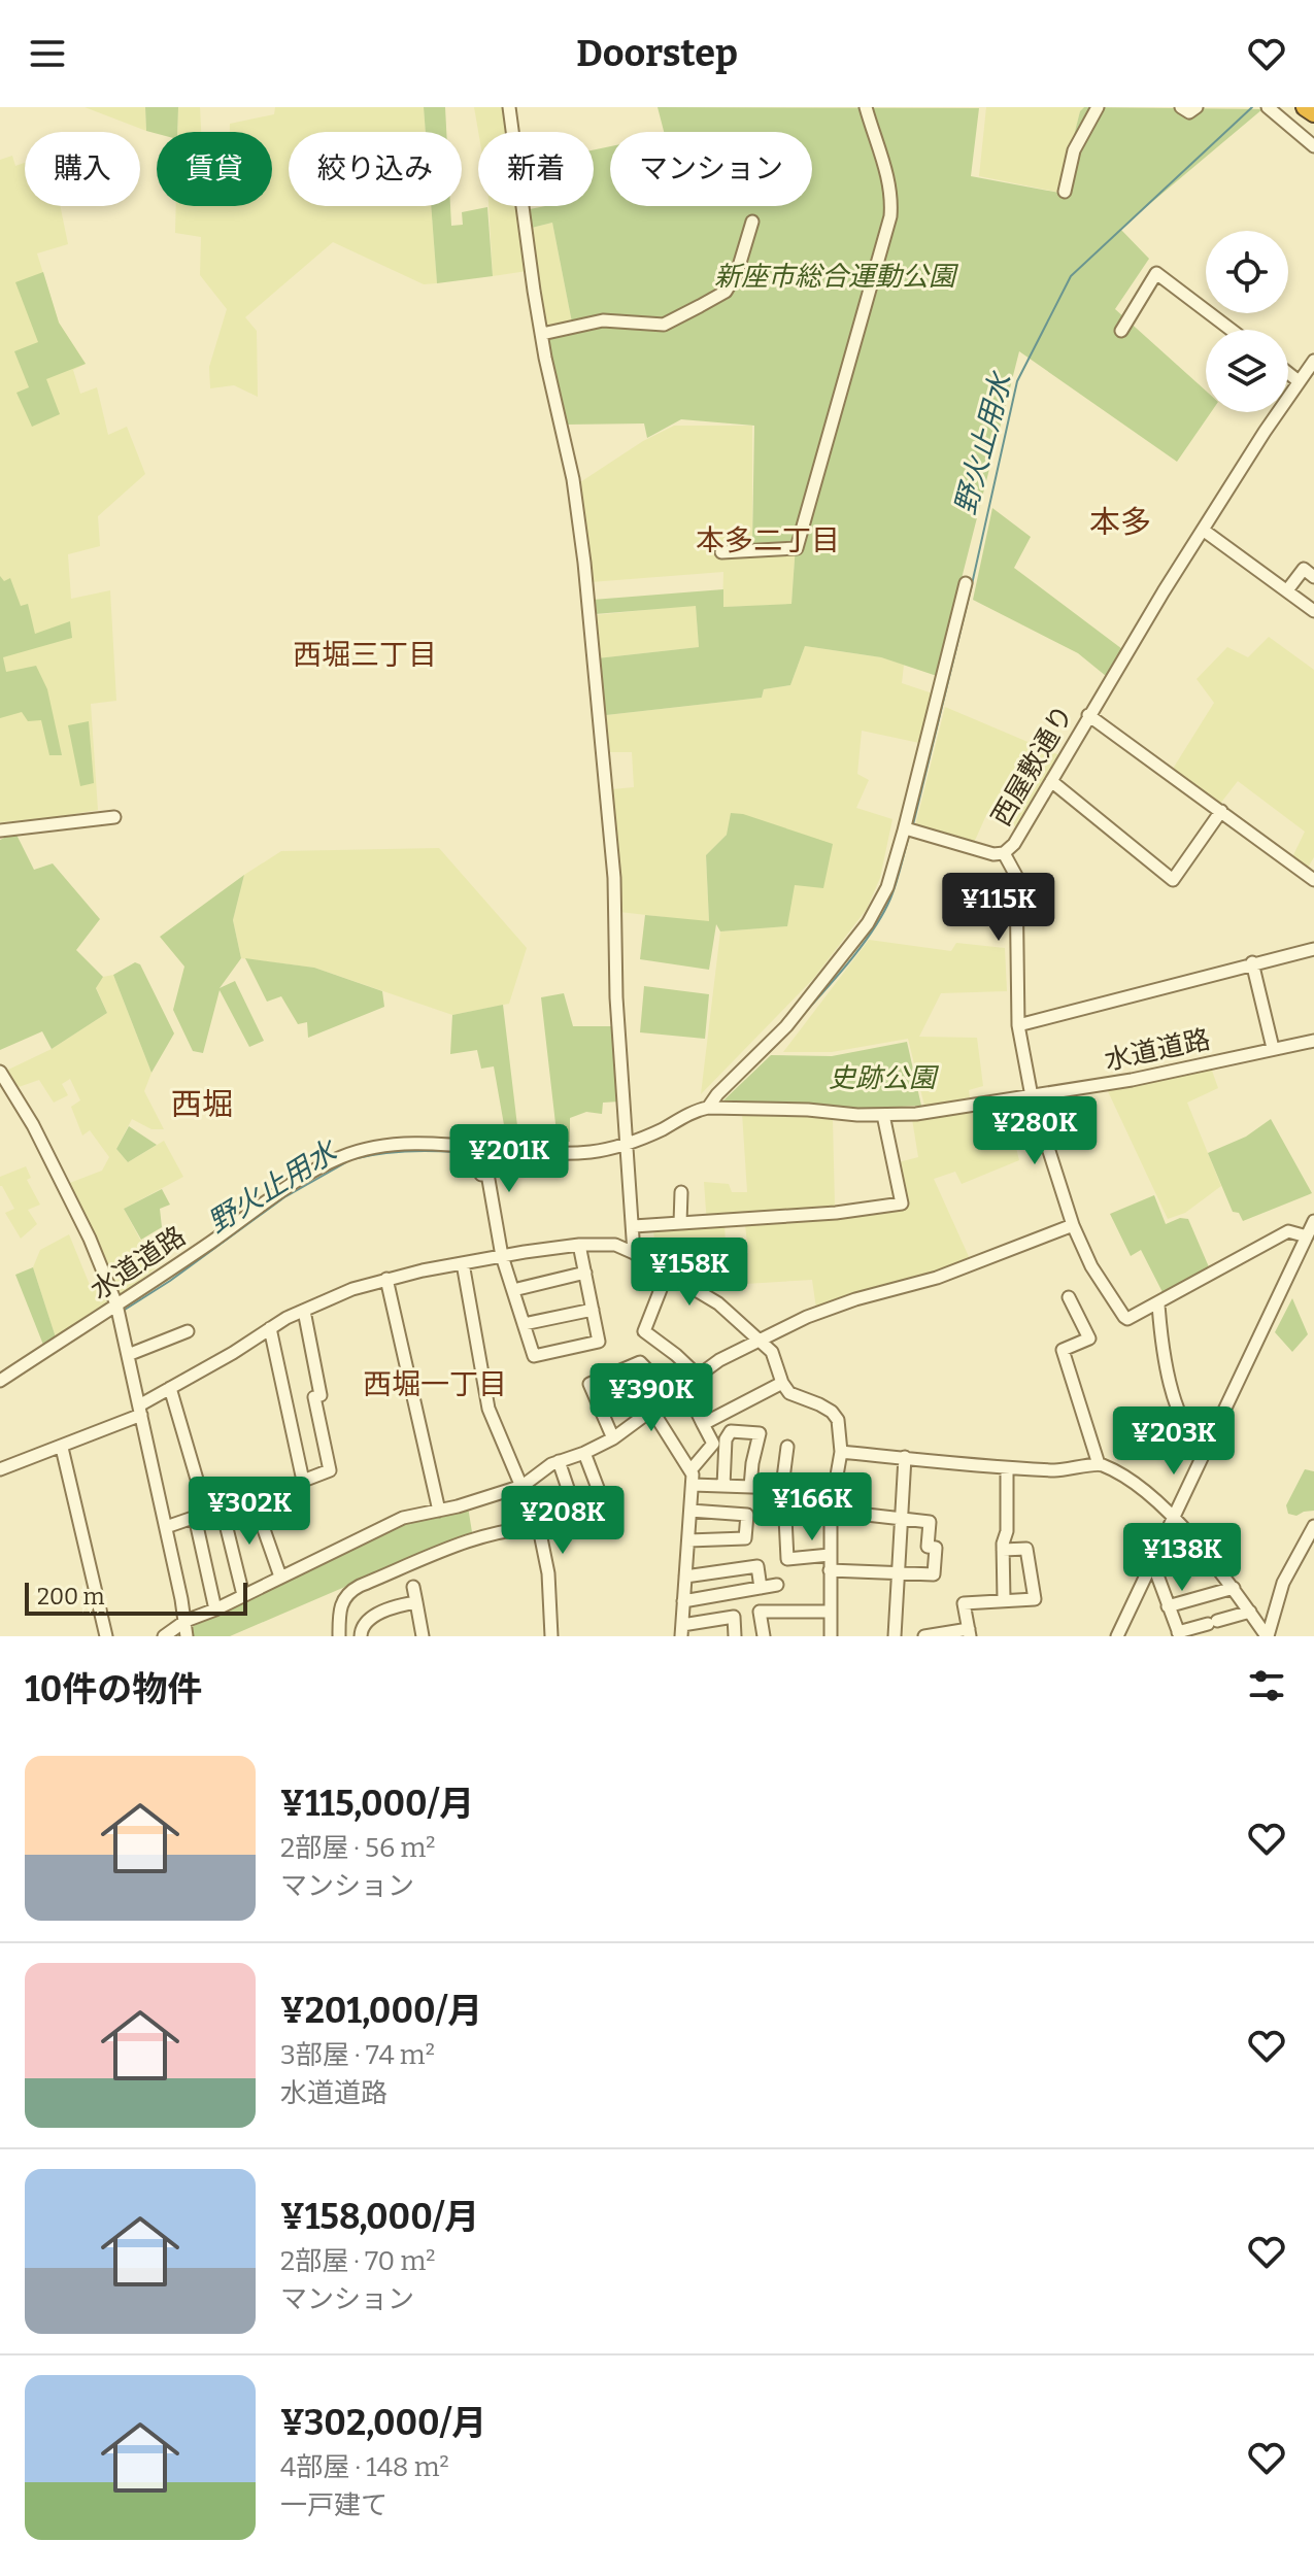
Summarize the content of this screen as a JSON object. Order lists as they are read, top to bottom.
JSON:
{
  "streets": {
    "street": ["西屋敷通り", "水道道路"]
  },
  "districts": [
    "本多",
    "本多二丁目",
    "西堀三丁目",
    "西堀",
    "西堀一丁目"
  ],
  "water": ["野火止用水"],
  "parks": ["新座市総合運動公園", "史跡公園"],
  "scale_bar": "200 m",
  "page": {
    "header": "Doorstep",
    "chip": [
      "購入",
      "賃貸",
      "絞り込み",
      "新着",
      "マンション"
    ],
    "price": [
      "¥115K",
      "¥280K",
      "¥201K",
      "¥158K",
      "¥390K",
      "¥203K",
      "¥166K",
      "¥302K",
      "¥208K",
      "¥138K"
    ],
    "scale": "200 m",
    "heading": "10件の物件",
    "list": [
      {
        "name": "¥115,000/月",
        "note": "2部屋 · 56 m² · マンション"
      },
      {
        "name": "¥201,000/月",
        "note": "3部屋 · 74 m² · 水道道路"
      },
      {
        "name": "¥158,000/月",
        "note": "2部屋 · 70 m² · マンション"
      },
      {
        "name": "¥302,000/月",
        "note": "4部屋 · 148 m² · 一戸建て"
      }
    ]
  }
}
